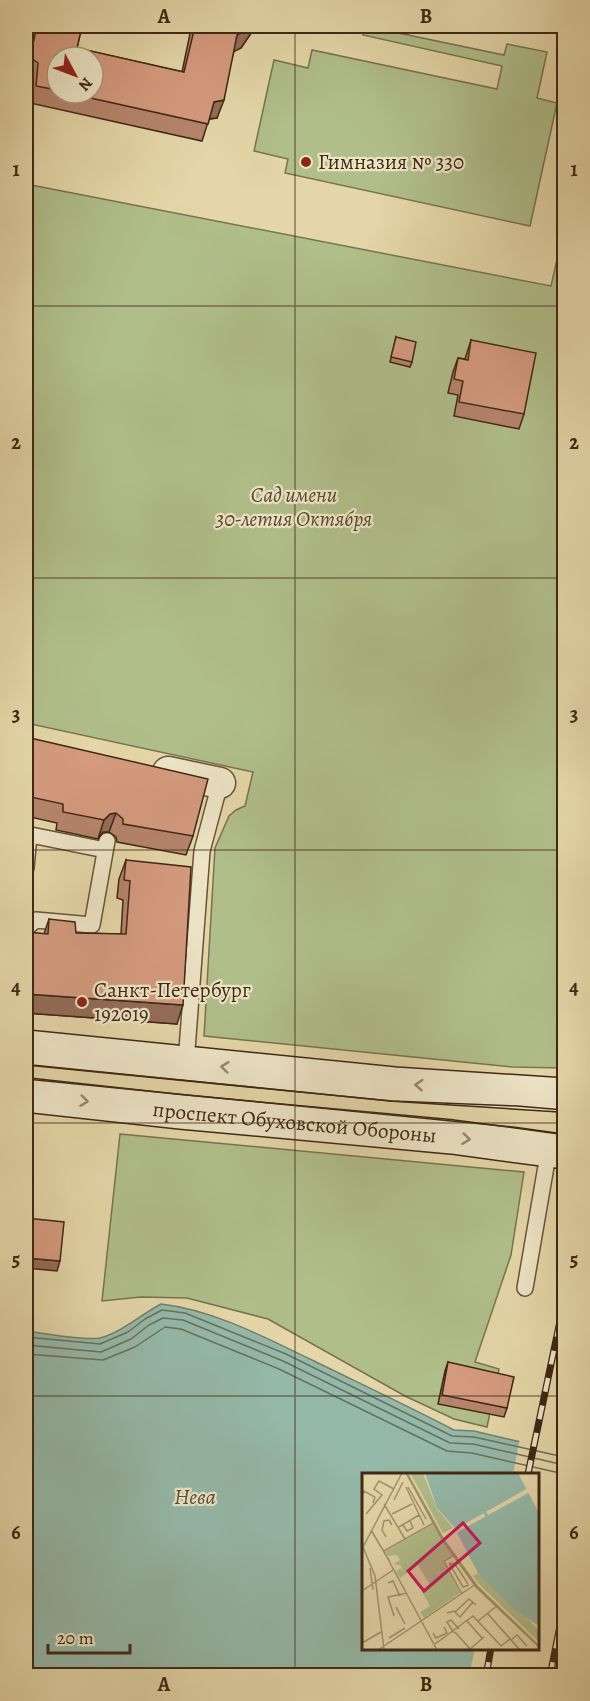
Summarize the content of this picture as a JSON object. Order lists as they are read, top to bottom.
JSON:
{
  "streets": {
    "main road": ["проспект Обуховской Обороны"]
  },
  "water": ["Нева"],
  "parks": ["Сад имени 30-летия Октября"],
  "places": ["Гимназия № 330", "Санкт-Петербург 192019"],
  "scale_bar": "20 m",
  "north": "bottom right",
  "grid": {
    "columns": ["A", "B"],
    "rows": [
      "1",
      "2",
      "3",
      "4",
      "5",
      "6"
    ]
  }
}
